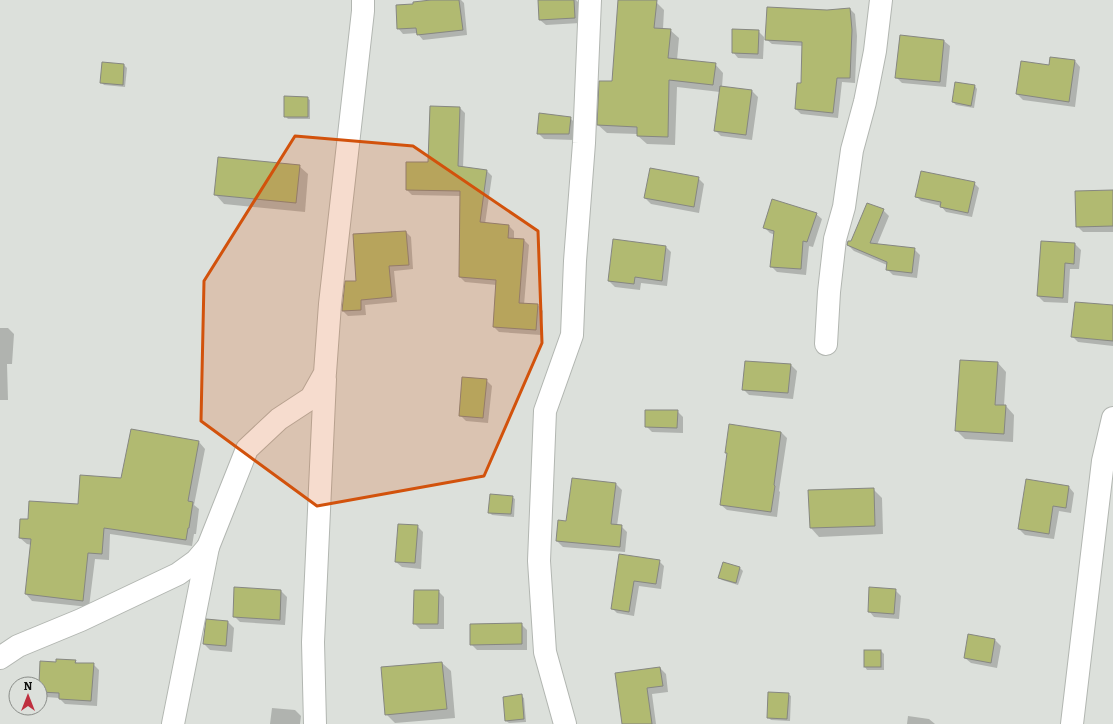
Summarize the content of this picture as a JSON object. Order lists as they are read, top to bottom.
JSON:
{
  "north": "top"
}
